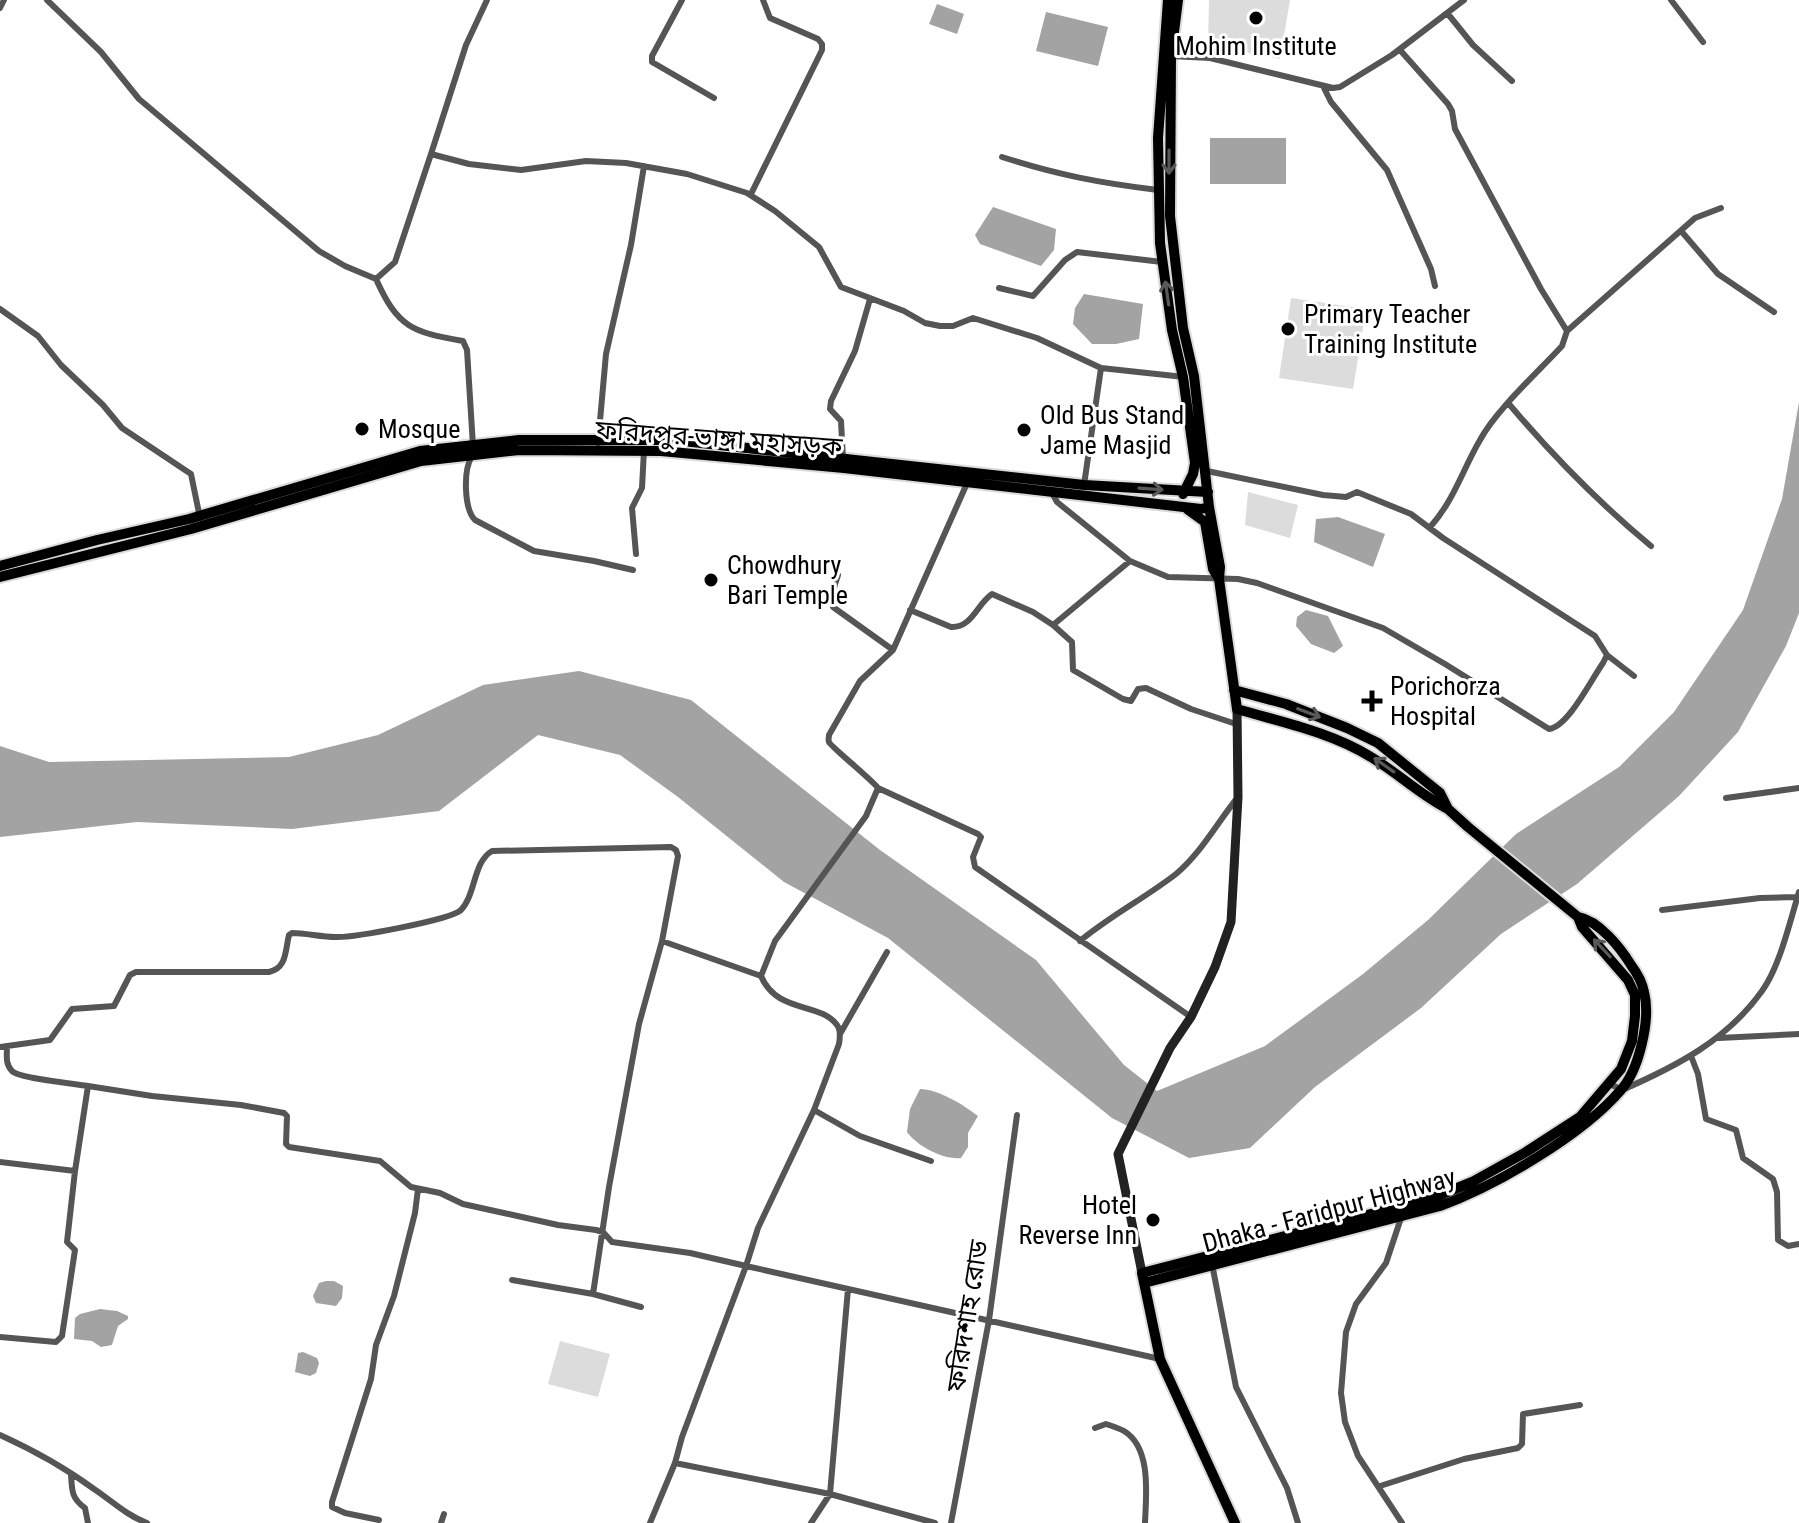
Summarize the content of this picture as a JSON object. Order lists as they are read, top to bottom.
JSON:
{
  "streets": {
    "highway": ["ফরিদপুর-ভাঙ্গা মহাসড়ক", "Dhaka - Faridpur Highway"],
    "street": ["ফরিদশাহ রোড"]
  },
  "places": {
    "other": [
      "Mohim Institute",
      "Primary Teacher Training Institute",
      "Mosque",
      "Old Bus Stand Jame Masjid",
      "Chowdhury Bari Temple",
      "Hotel Reverse Inn"
    ],
    "health": ["Porichorza Hospital"]
  }
}
